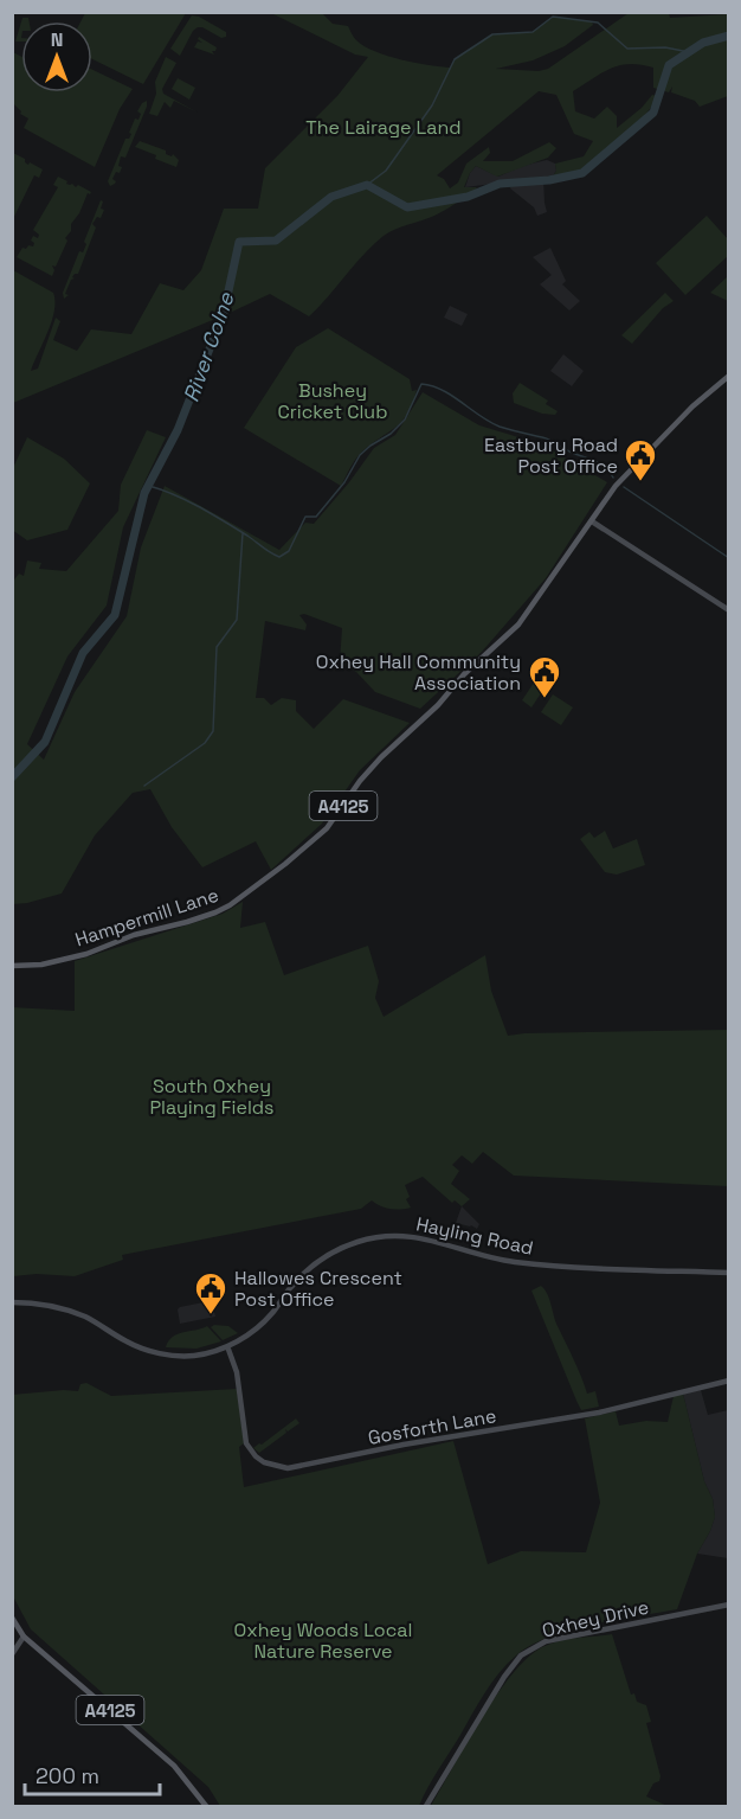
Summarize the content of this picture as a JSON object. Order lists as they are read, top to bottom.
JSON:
{
  "streets": {
    "main road": ["A4125", "Hampermill Lane"],
    "street": ["Hayling Road", "Gosforth Lane", "Oxhey Drive"]
  },
  "crossings": [
    ["Hayling Road", "Gosforth Lane"]
  ],
  "water": ["River Colne"],
  "parks": [
    "The Lairage Land",
    "Bushey Cricket Club",
    "South Oxhey Playing Fields",
    "Oxhey Woods Local Nature Reserve"
  ],
  "places": {
    "public building": ["Eastbury Road Post Office", "Oxhey Hall Community Association", "Hallowes Crescent Post Office"]
  },
  "scale_bar": "200 m",
  "north": "top"
}
